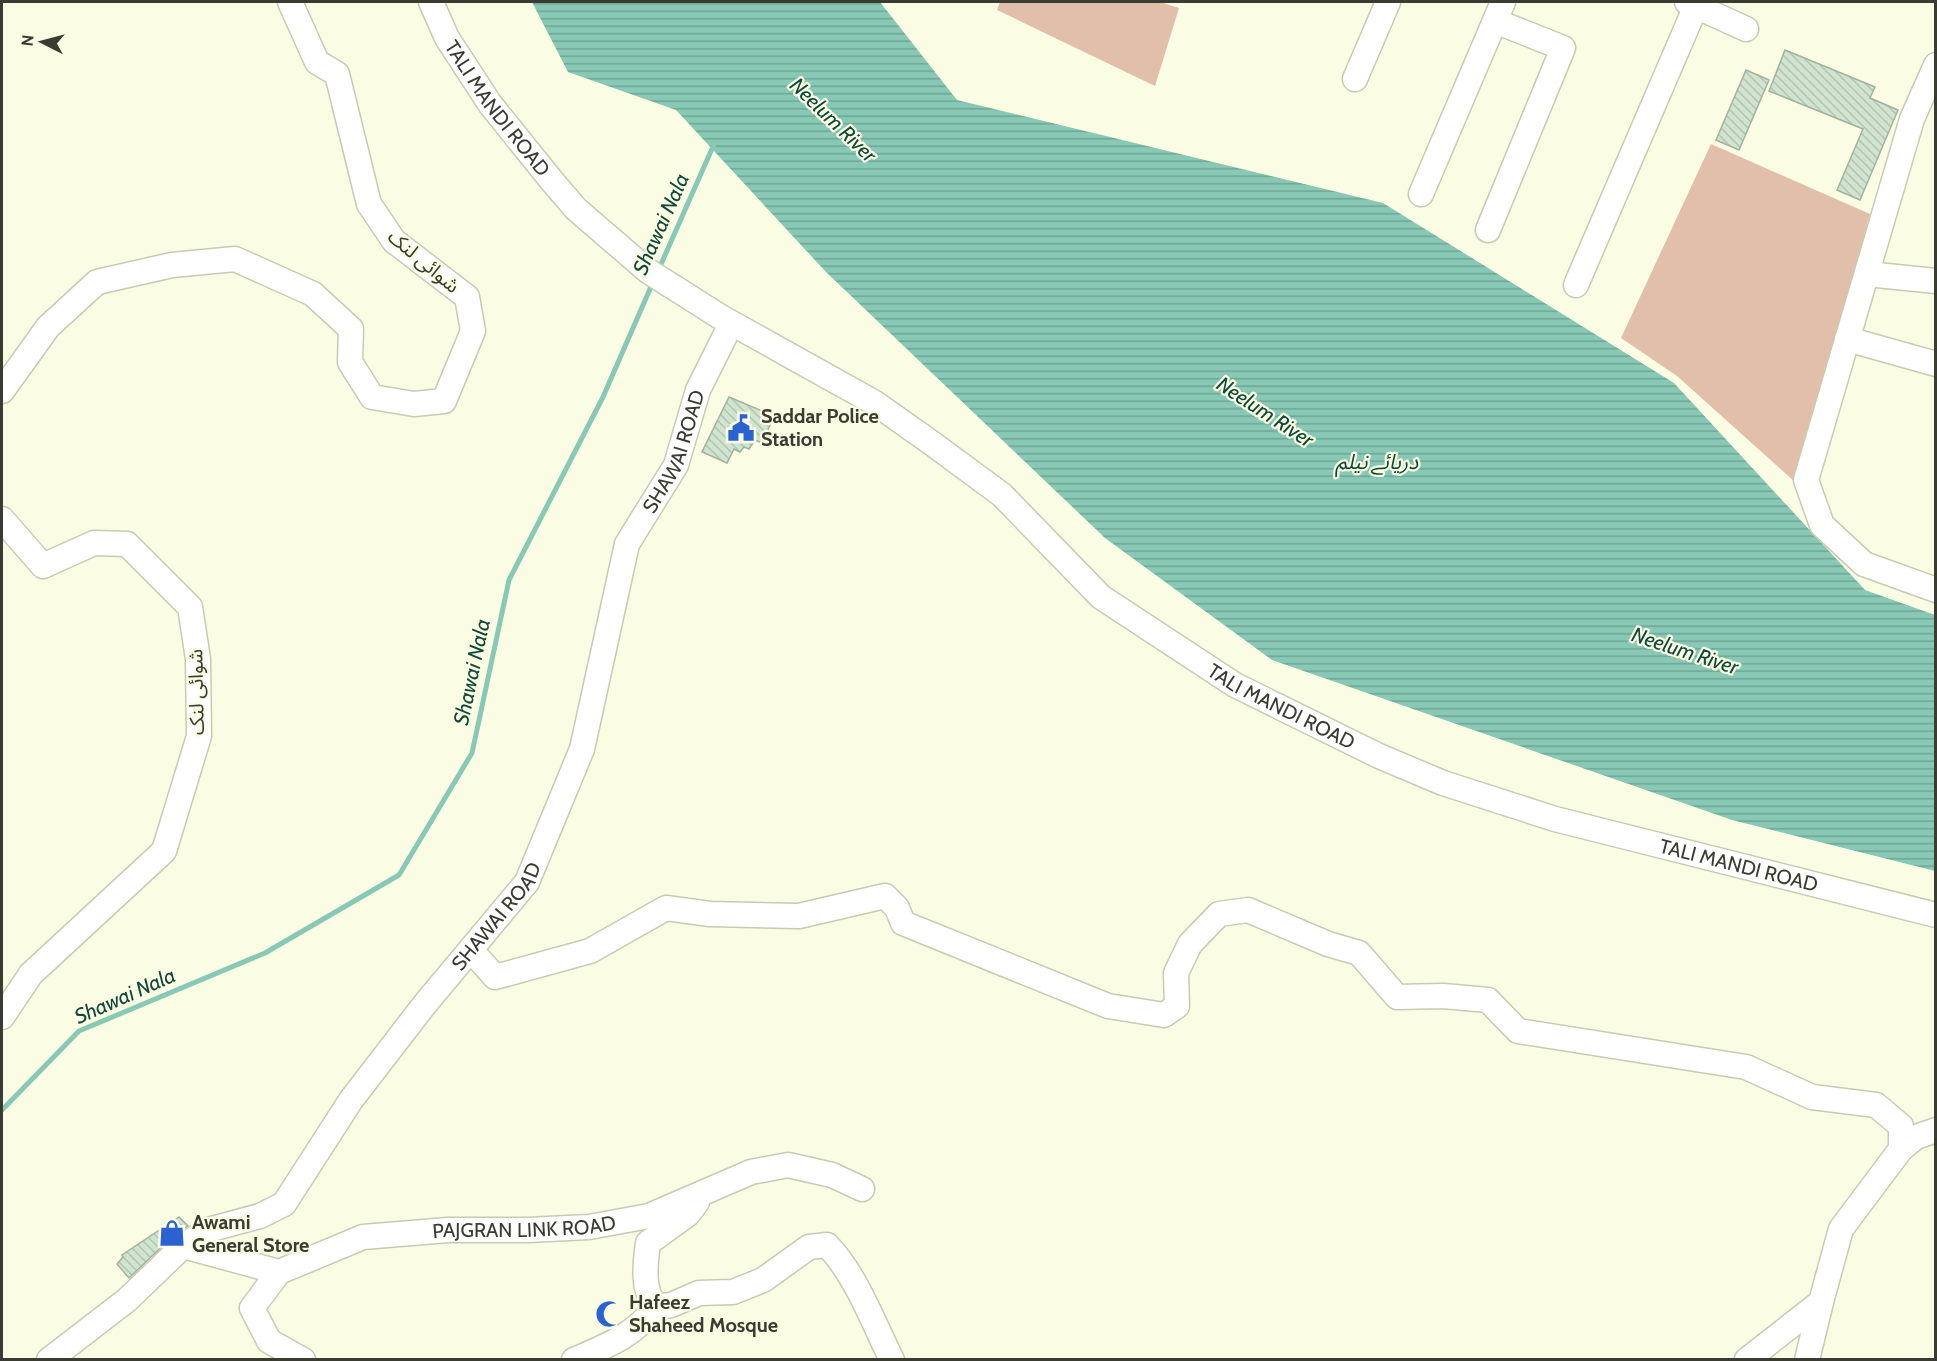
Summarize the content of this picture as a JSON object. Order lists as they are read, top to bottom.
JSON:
{
  "streets": {
    "street": [
      "TALI MANDI ROAD",
      "شوائی لنک",
      "SHAWAI ROAD",
      "PAJGRAN LINK ROAD"
    ]
  },
  "crossings": [
    ["TALI MANDI ROAD", "SHAWAI ROAD"]
  ],
  "water": ["Neelum River", "Shawai Nala", "دریائے نیلم"],
  "places": {
    "public building": ["Saddar Police Station"],
    "shop": ["Awami General Store"],
    "mosque": ["Hafeez Shaheed Mosque"]
  },
  "north": "left"
}
